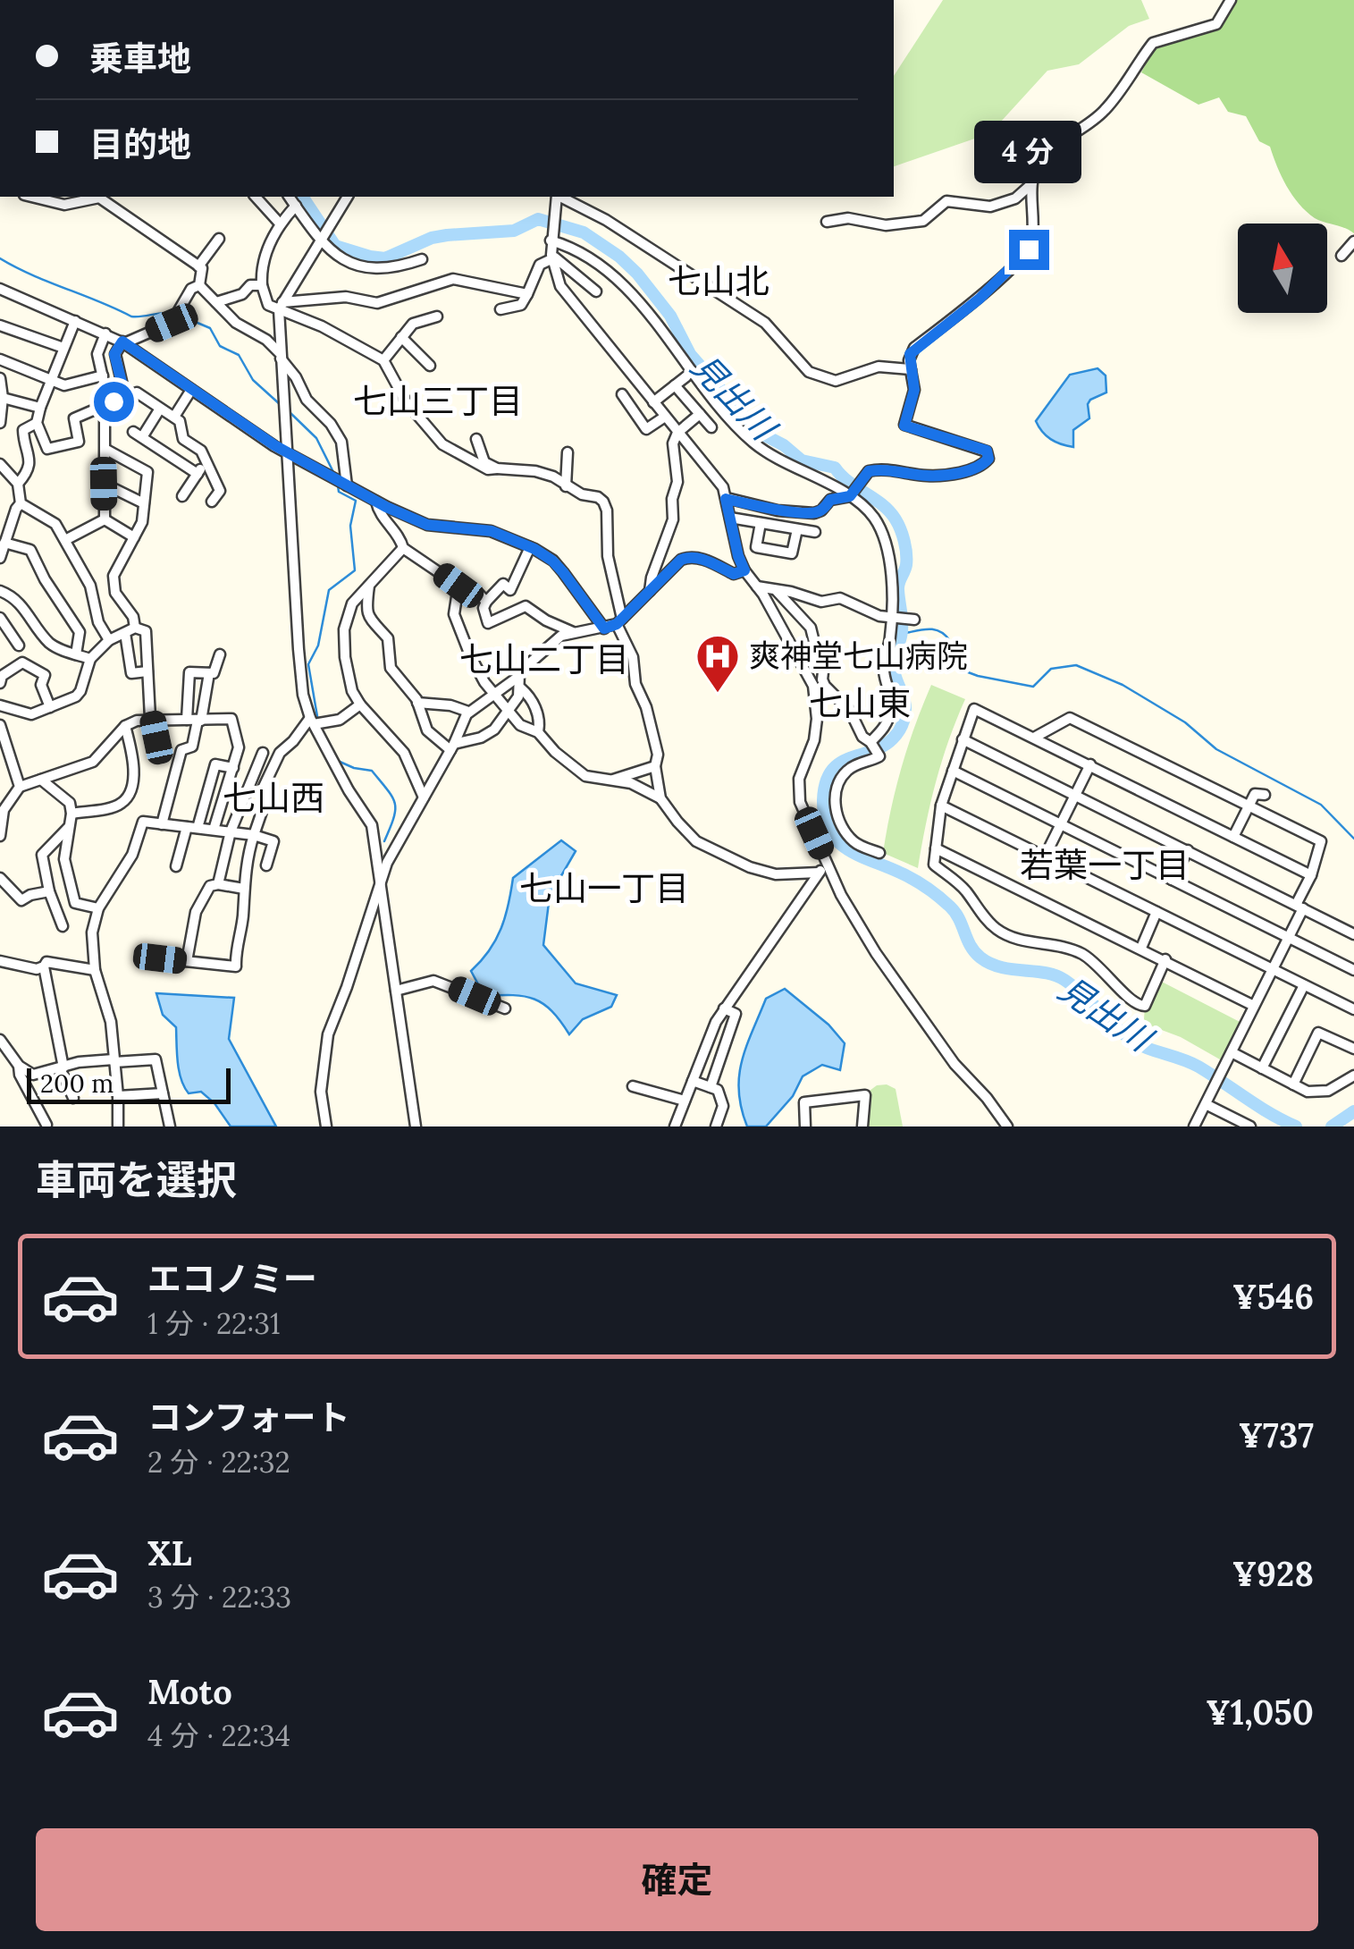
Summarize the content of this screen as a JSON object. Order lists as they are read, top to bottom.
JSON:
{
  "districts": [
    "七山北",
    "七山三丁目",
    "七山二丁目",
    "七山東",
    "七山西",
    "若葉一丁目",
    "七山一丁目"
  ],
  "water": ["見出川"],
  "places": {
    "hospital": ["爽神堂七山病院"]
  },
  "scale_bar": "200 m",
  "north": "top",
  "page": {
    "banner": ["乗車地", "目的地"],
    "bubble": "4 分",
    "scale": "200 m",
    "heading": "車両を選択",
    "list": [
      {
        "name": "エコノミー",
        "note": "1 分 · 22:31",
        "value": "¥546"
      },
      {
        "name": "コンフォート",
        "note": "2 分 · 22:32",
        "value": "¥737"
      },
      {
        "name": "XL",
        "note": "3 分 · 22:33",
        "value": "¥928"
      },
      {
        "name": "Moto",
        "note": "4 分 · 22:34",
        "value": "¥1,050"
      }
    ],
    "buttons": "確定"
  }
}
